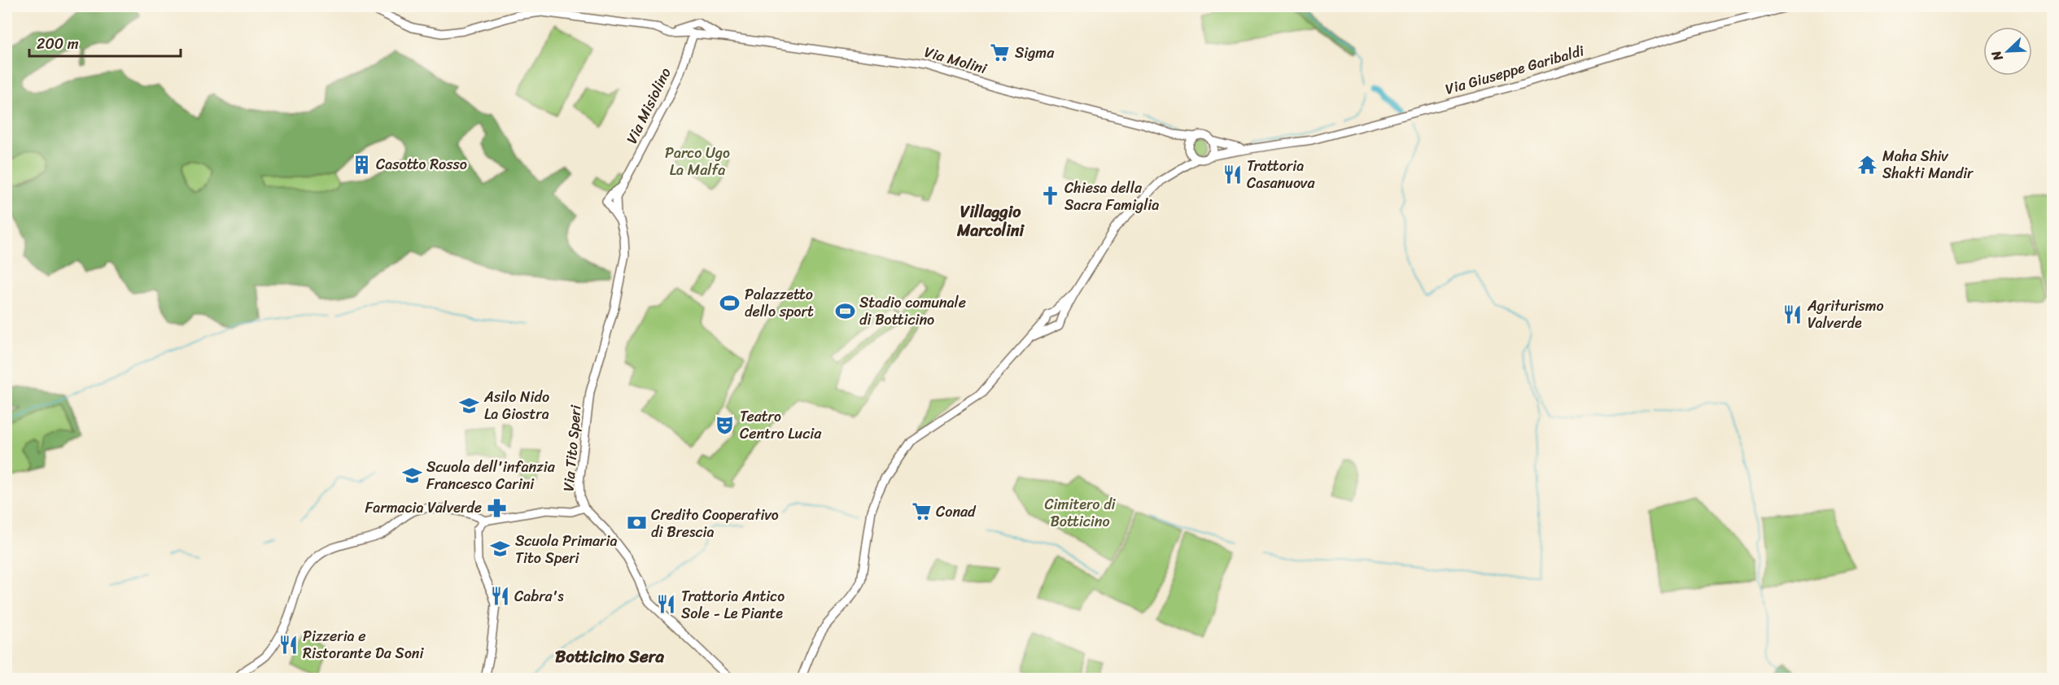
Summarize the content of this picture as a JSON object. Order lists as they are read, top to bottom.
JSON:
{
  "streets": {
    "street": [
      "Via Molini",
      "Via Giuseppe Garibaldi",
      "Via Misiolino",
      "Via Tito Speri"
    ]
  },
  "crossings": [
    ["Via Molini", "Via Giuseppe Garibaldi"],
    ["Via Molini", "Via Misiolino"],
    ["Via Misiolino", "Via Tito Speri"]
  ],
  "districts": ["Villaggio Marcolini", "Botticino Sera"],
  "parks": ["Parco Ugo La Malfa", "Cimitero di Botticino"],
  "places": {
    "supermarket": ["Sigma", "Conad"],
    "building": ["Casotto Rosso"],
    "temple": ["Maha Shiv Shakti Mandir"],
    "restaurant": [
      "Trattoria Casanuova",
      "Agriturismo Valverde",
      "Cabra's",
      "Trattoria Antico Sole - Le Piante",
      "Pizzeria e Ristorante Da Soni"
    ],
    "church": ["Chiesa della Sacra Famiglia"],
    "sports": ["Palazzetto dello sport", "Stadio comunale di Botticino"],
    "school or university": ["Asilo Nido La Giostra", "Scuola dell'infanzia Francesco Carini", "Scuola Primaria Tito Speri"],
    "theatre": ["Teatro Centro Lucia"],
    "pharmacy": ["Farmacia Valverde"],
    "bank": ["Credito Cooperativo di Brescia"]
  },
  "scale_bar": "200 m",
  "north": "bottom left"
}
